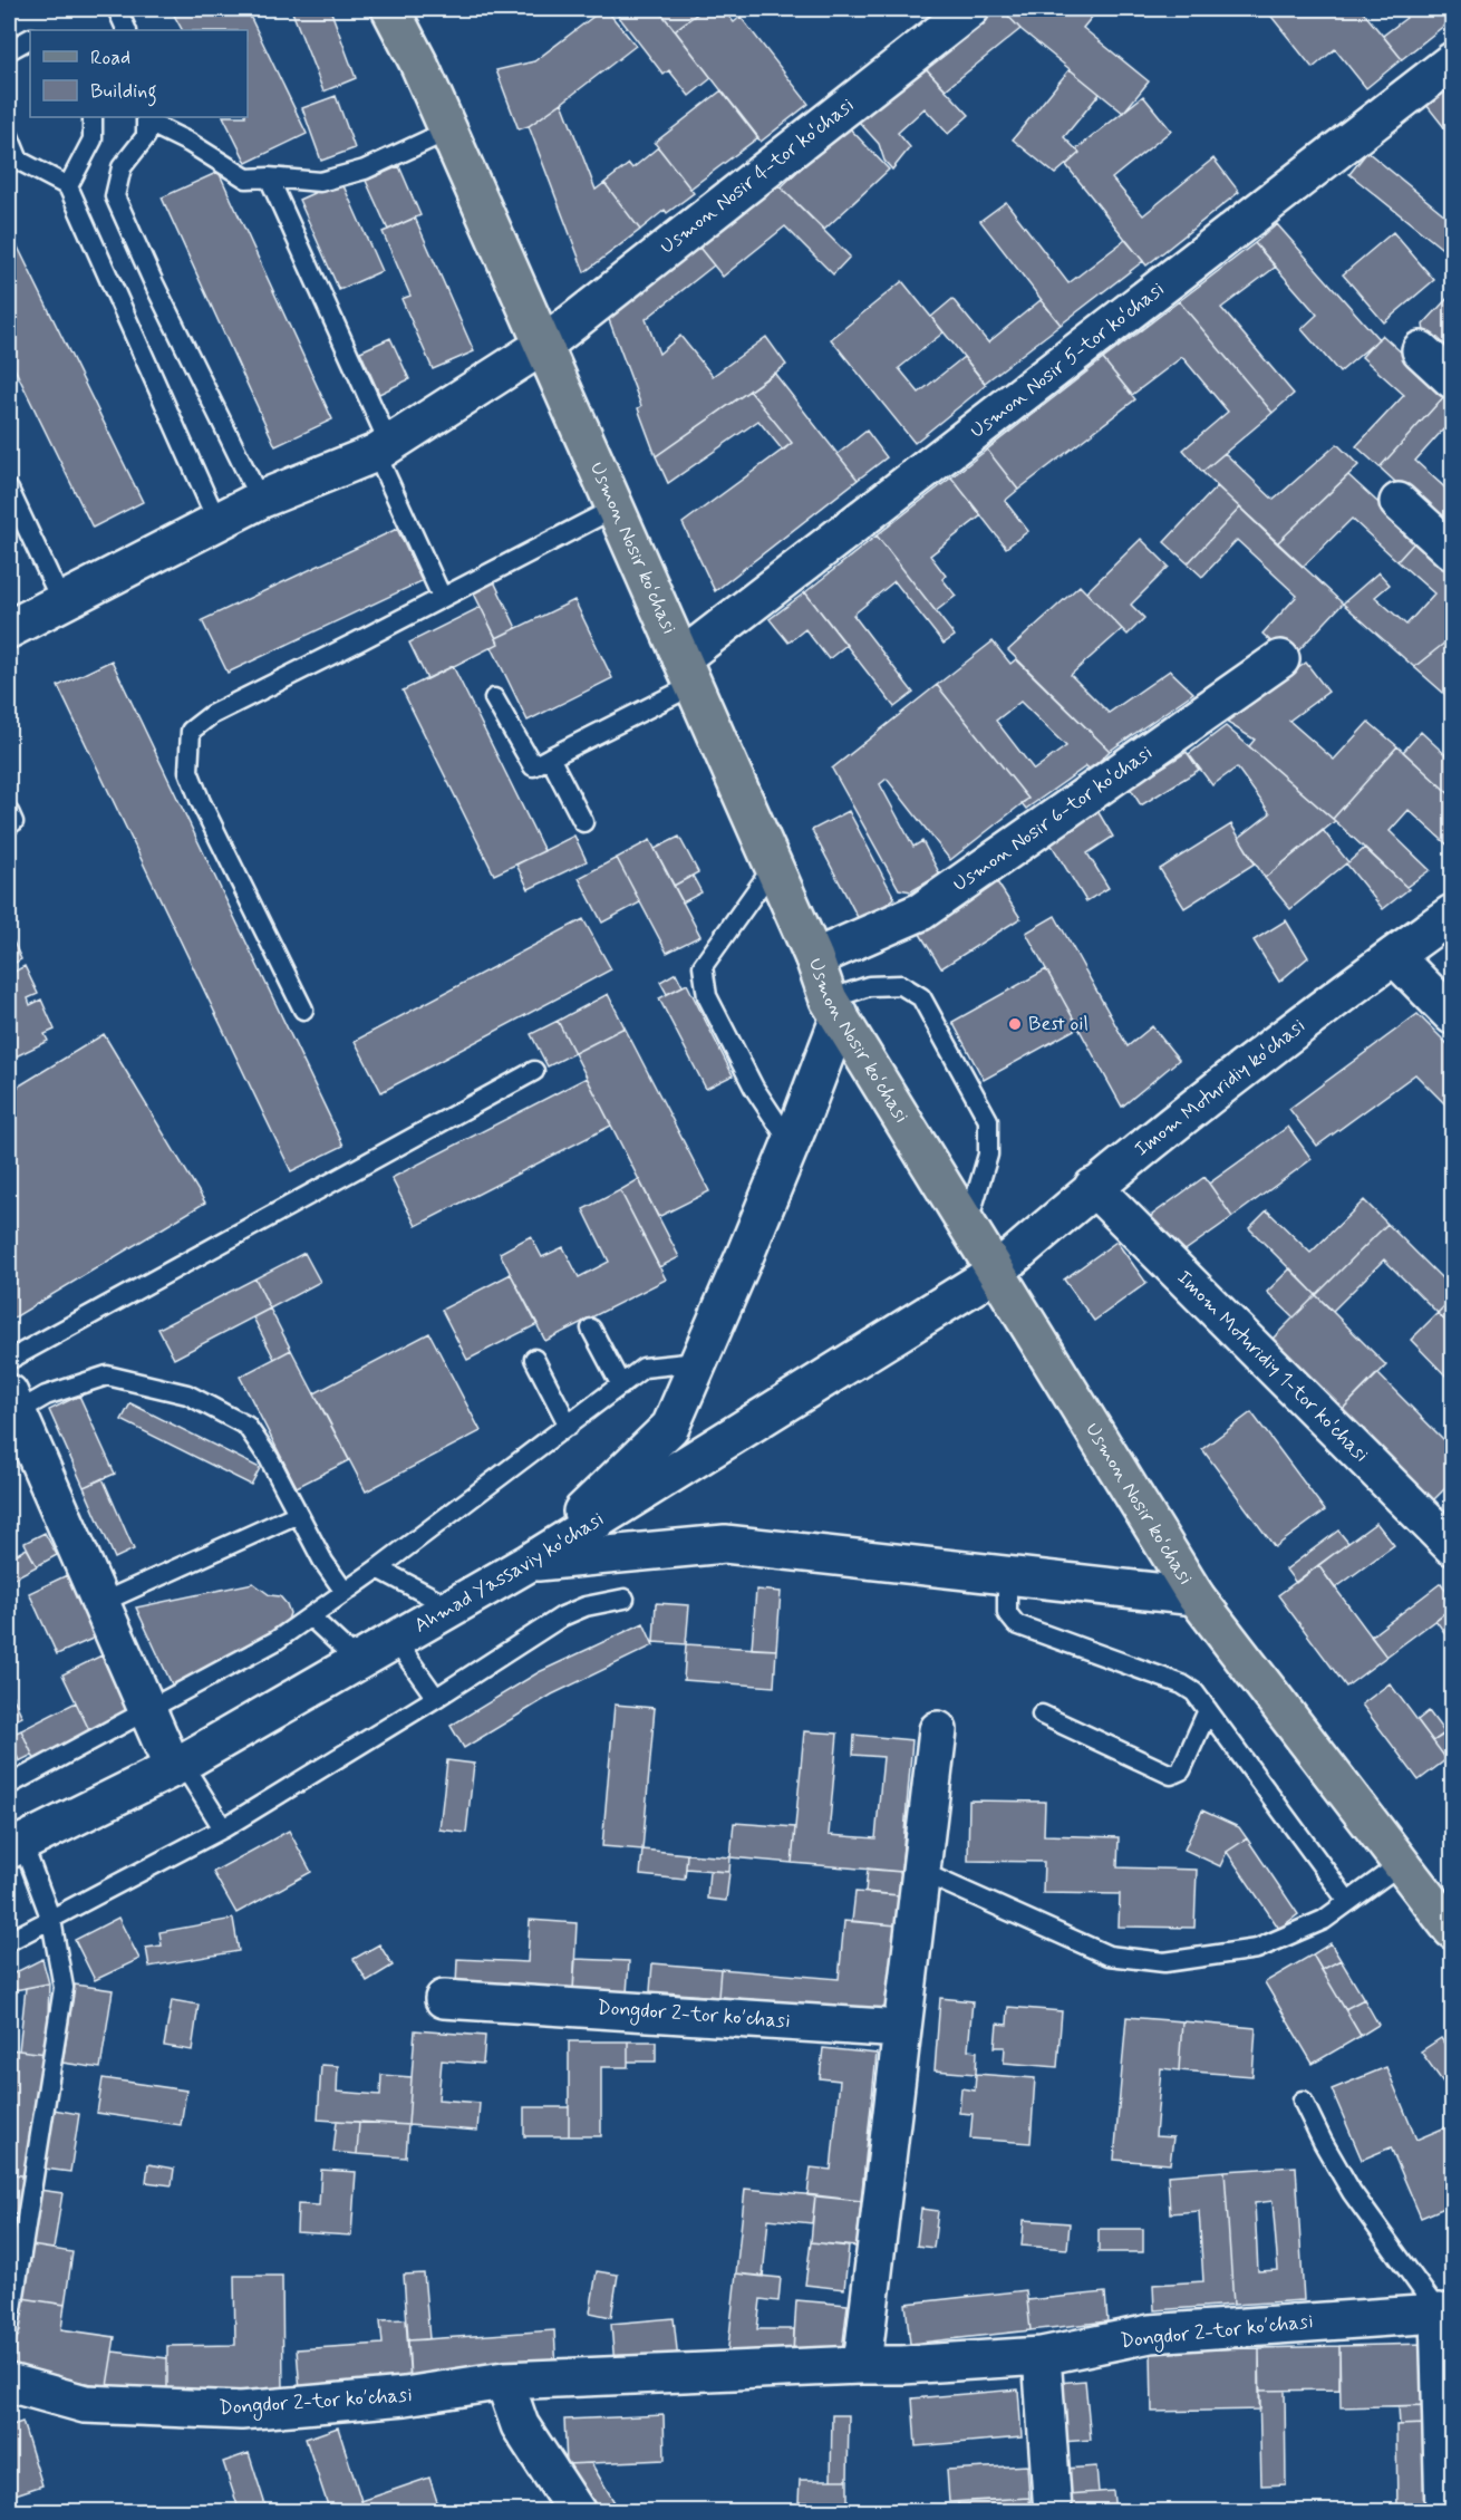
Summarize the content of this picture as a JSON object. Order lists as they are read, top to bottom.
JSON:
{
  "streets": {
    "main road": ["Usmon Nosir ko‘chasi"],
    "street": [
      "Usmon Nosir 4-tor koʻchasi",
      "Usmon Nosir 5-tor koʻchasi",
      "Usmon Nosir 6-tor koʻchasi",
      "Imom Moturidiy koʻchasi",
      "Imom Moturidiy 1-tor koʻchasi",
      "Ahmad Yassaviy ko'chasi",
      "Dongdor 2-tor koʼchasi"
    ]
  },
  "crossings": [
    ["Usmon Nosir 4-tor koʻchasi", "Usmon Nosir ko‘chasi"],
    ["Usmon Nosir 5-tor koʻchasi", "Usmon Nosir ko‘chasi"],
    ["Usmon Nosir ko‘chasi", "Usmon Nosir 6-tor koʻchasi"],
    ["Usmon Nosir ko‘chasi", "Imom Moturidiy koʻchasi"],
    ["Usmon Nosir ko‘chasi", "Ahmad Yassaviy ko'chasi"],
    ["Imom Moturidiy koʻchasi", "Imom Moturidiy 1-tor koʻchasi"],
    ["Imom Moturidiy koʻchasi", "Ahmad Yassaviy ko'chasi"]
  ],
  "places": ["Best oil"],
  "legend": ["Road", "Building"]
}
